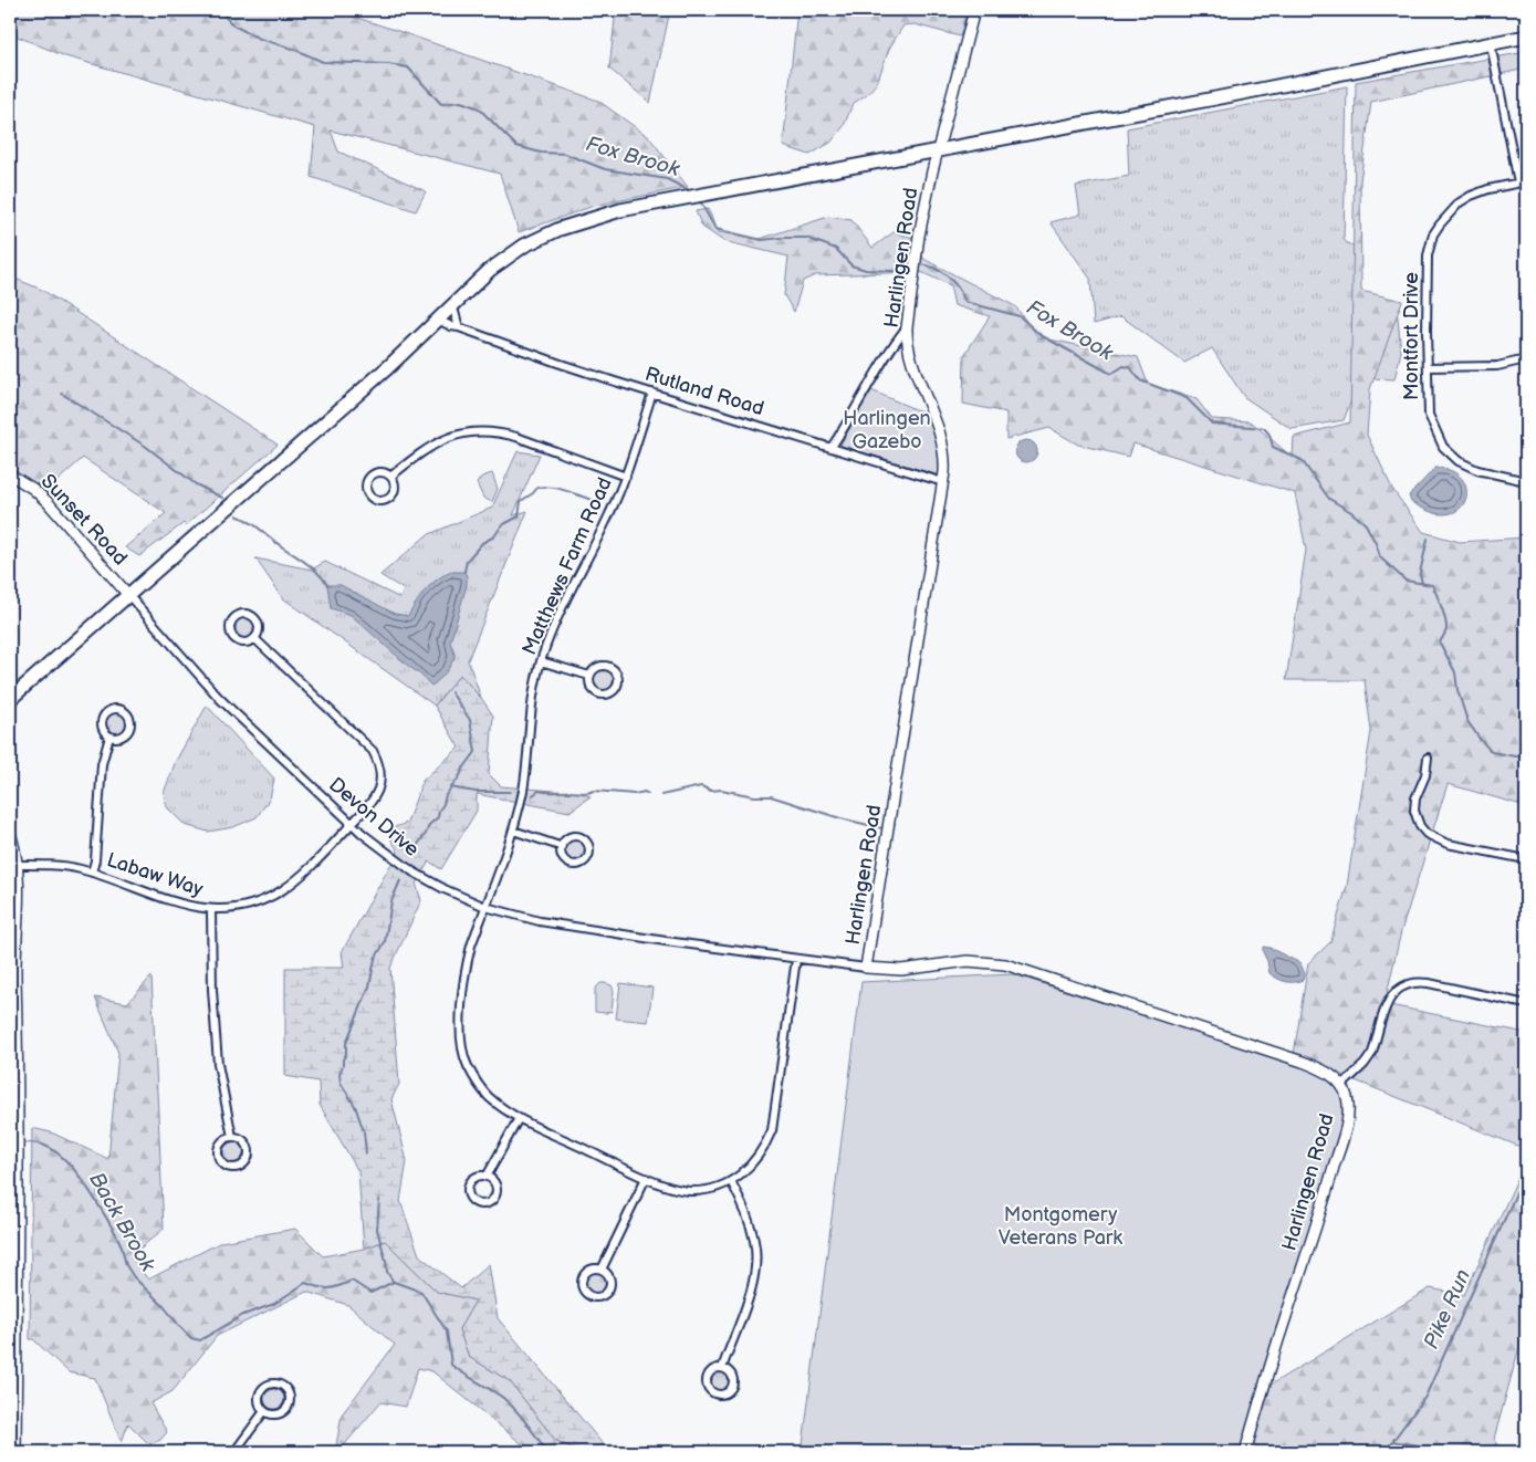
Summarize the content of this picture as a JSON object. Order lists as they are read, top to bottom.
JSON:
{
  "streets": {
    "street": [
      "Harlingen Road",
      "Montfort Drive",
      "Rutland Road",
      "Sunset Road",
      "Matthews Farm Road",
      "Devon Drive",
      "Labaw Way"
    ]
  },
  "crossings": [
    ["Harlingen Road", "Rutland Road"],
    ["Harlingen Road", "Devon Drive"],
    ["Rutland Road", "Matthews Farm Road"],
    ["Sunset Road", "Devon Drive"],
    ["Matthews Farm Road", "Devon Drive"],
    ["Devon Drive", "Labaw Way"]
  ],
  "water": ["Fox Brook", "Back Brook", "Pike Run"],
  "parks": ["Harlingen Gazebo", "Montgomery Veterans Park"]
}
